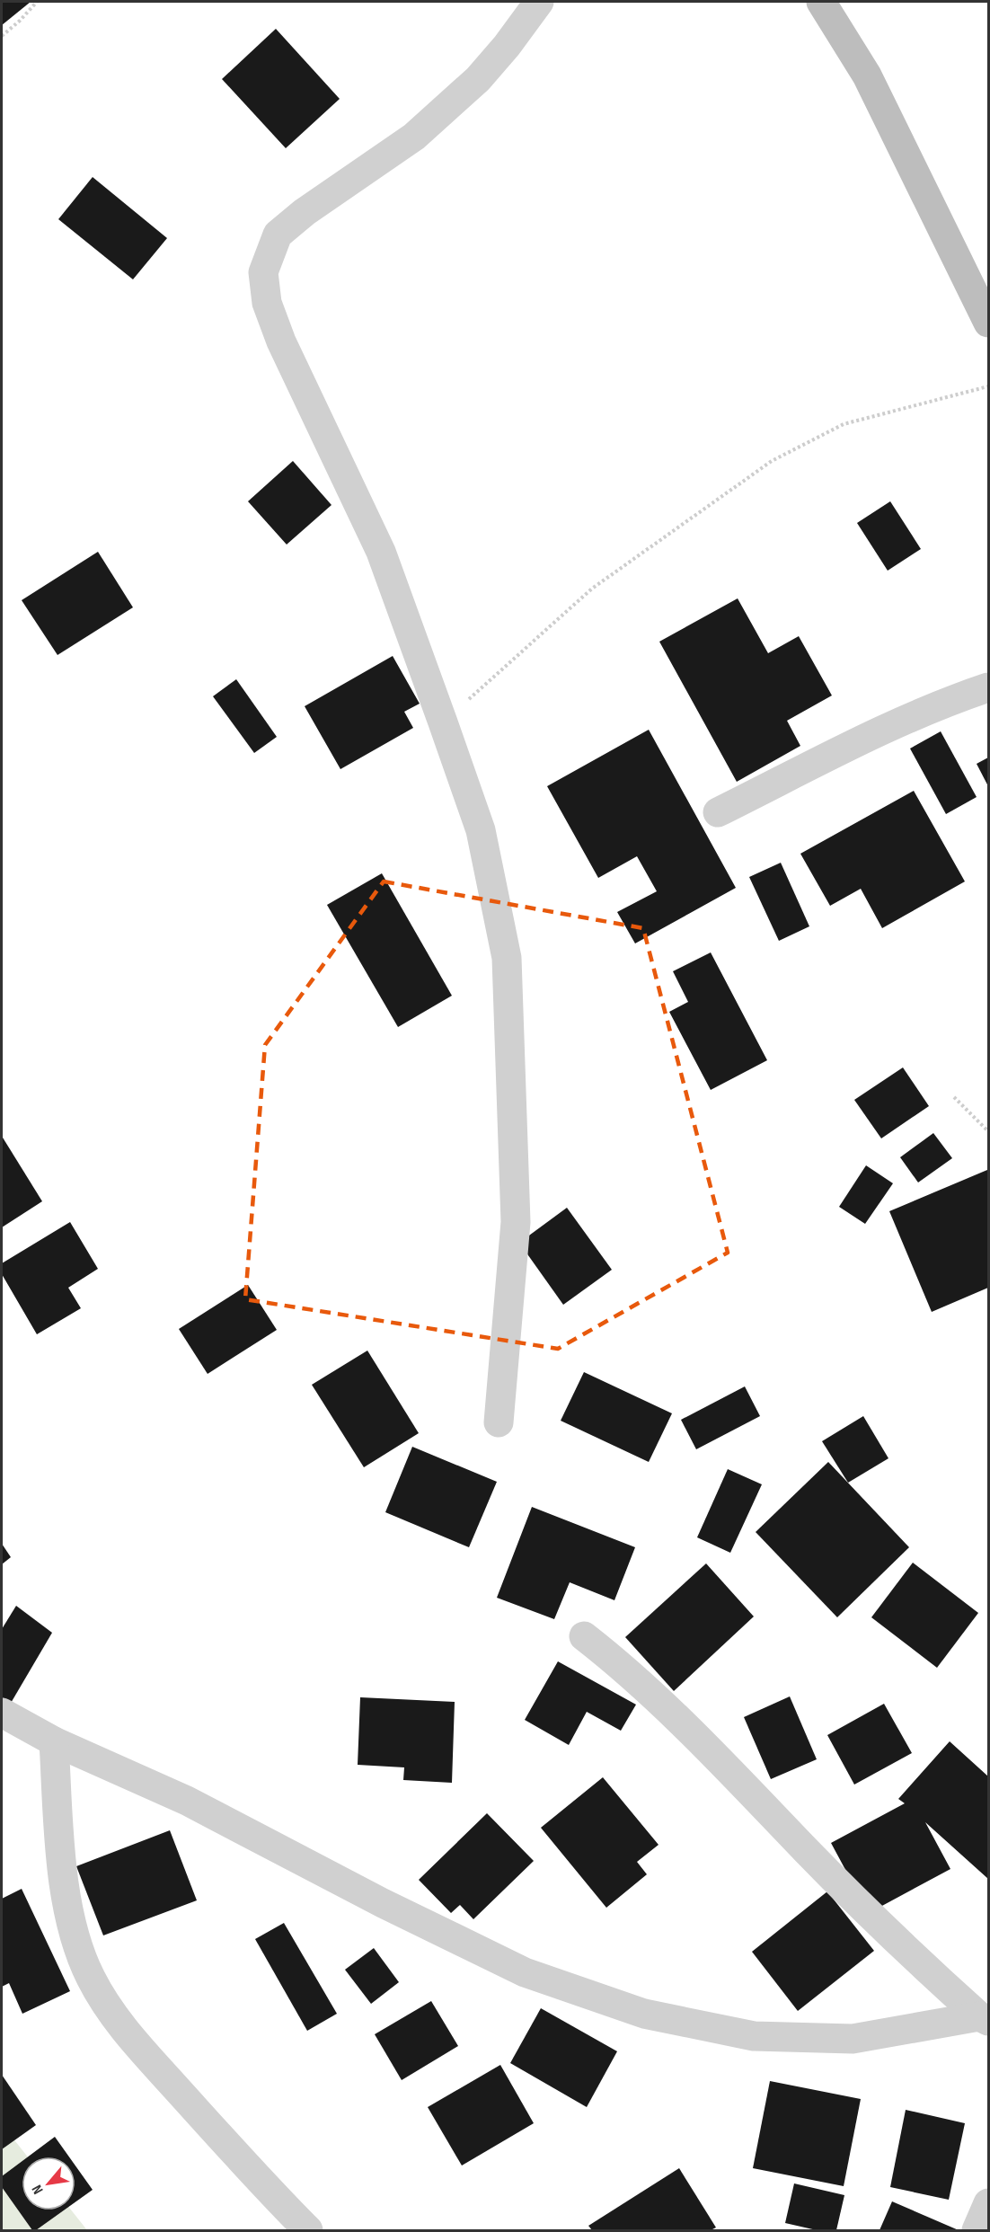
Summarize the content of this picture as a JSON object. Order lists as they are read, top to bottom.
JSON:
{
  "north": "bottom left"
}
